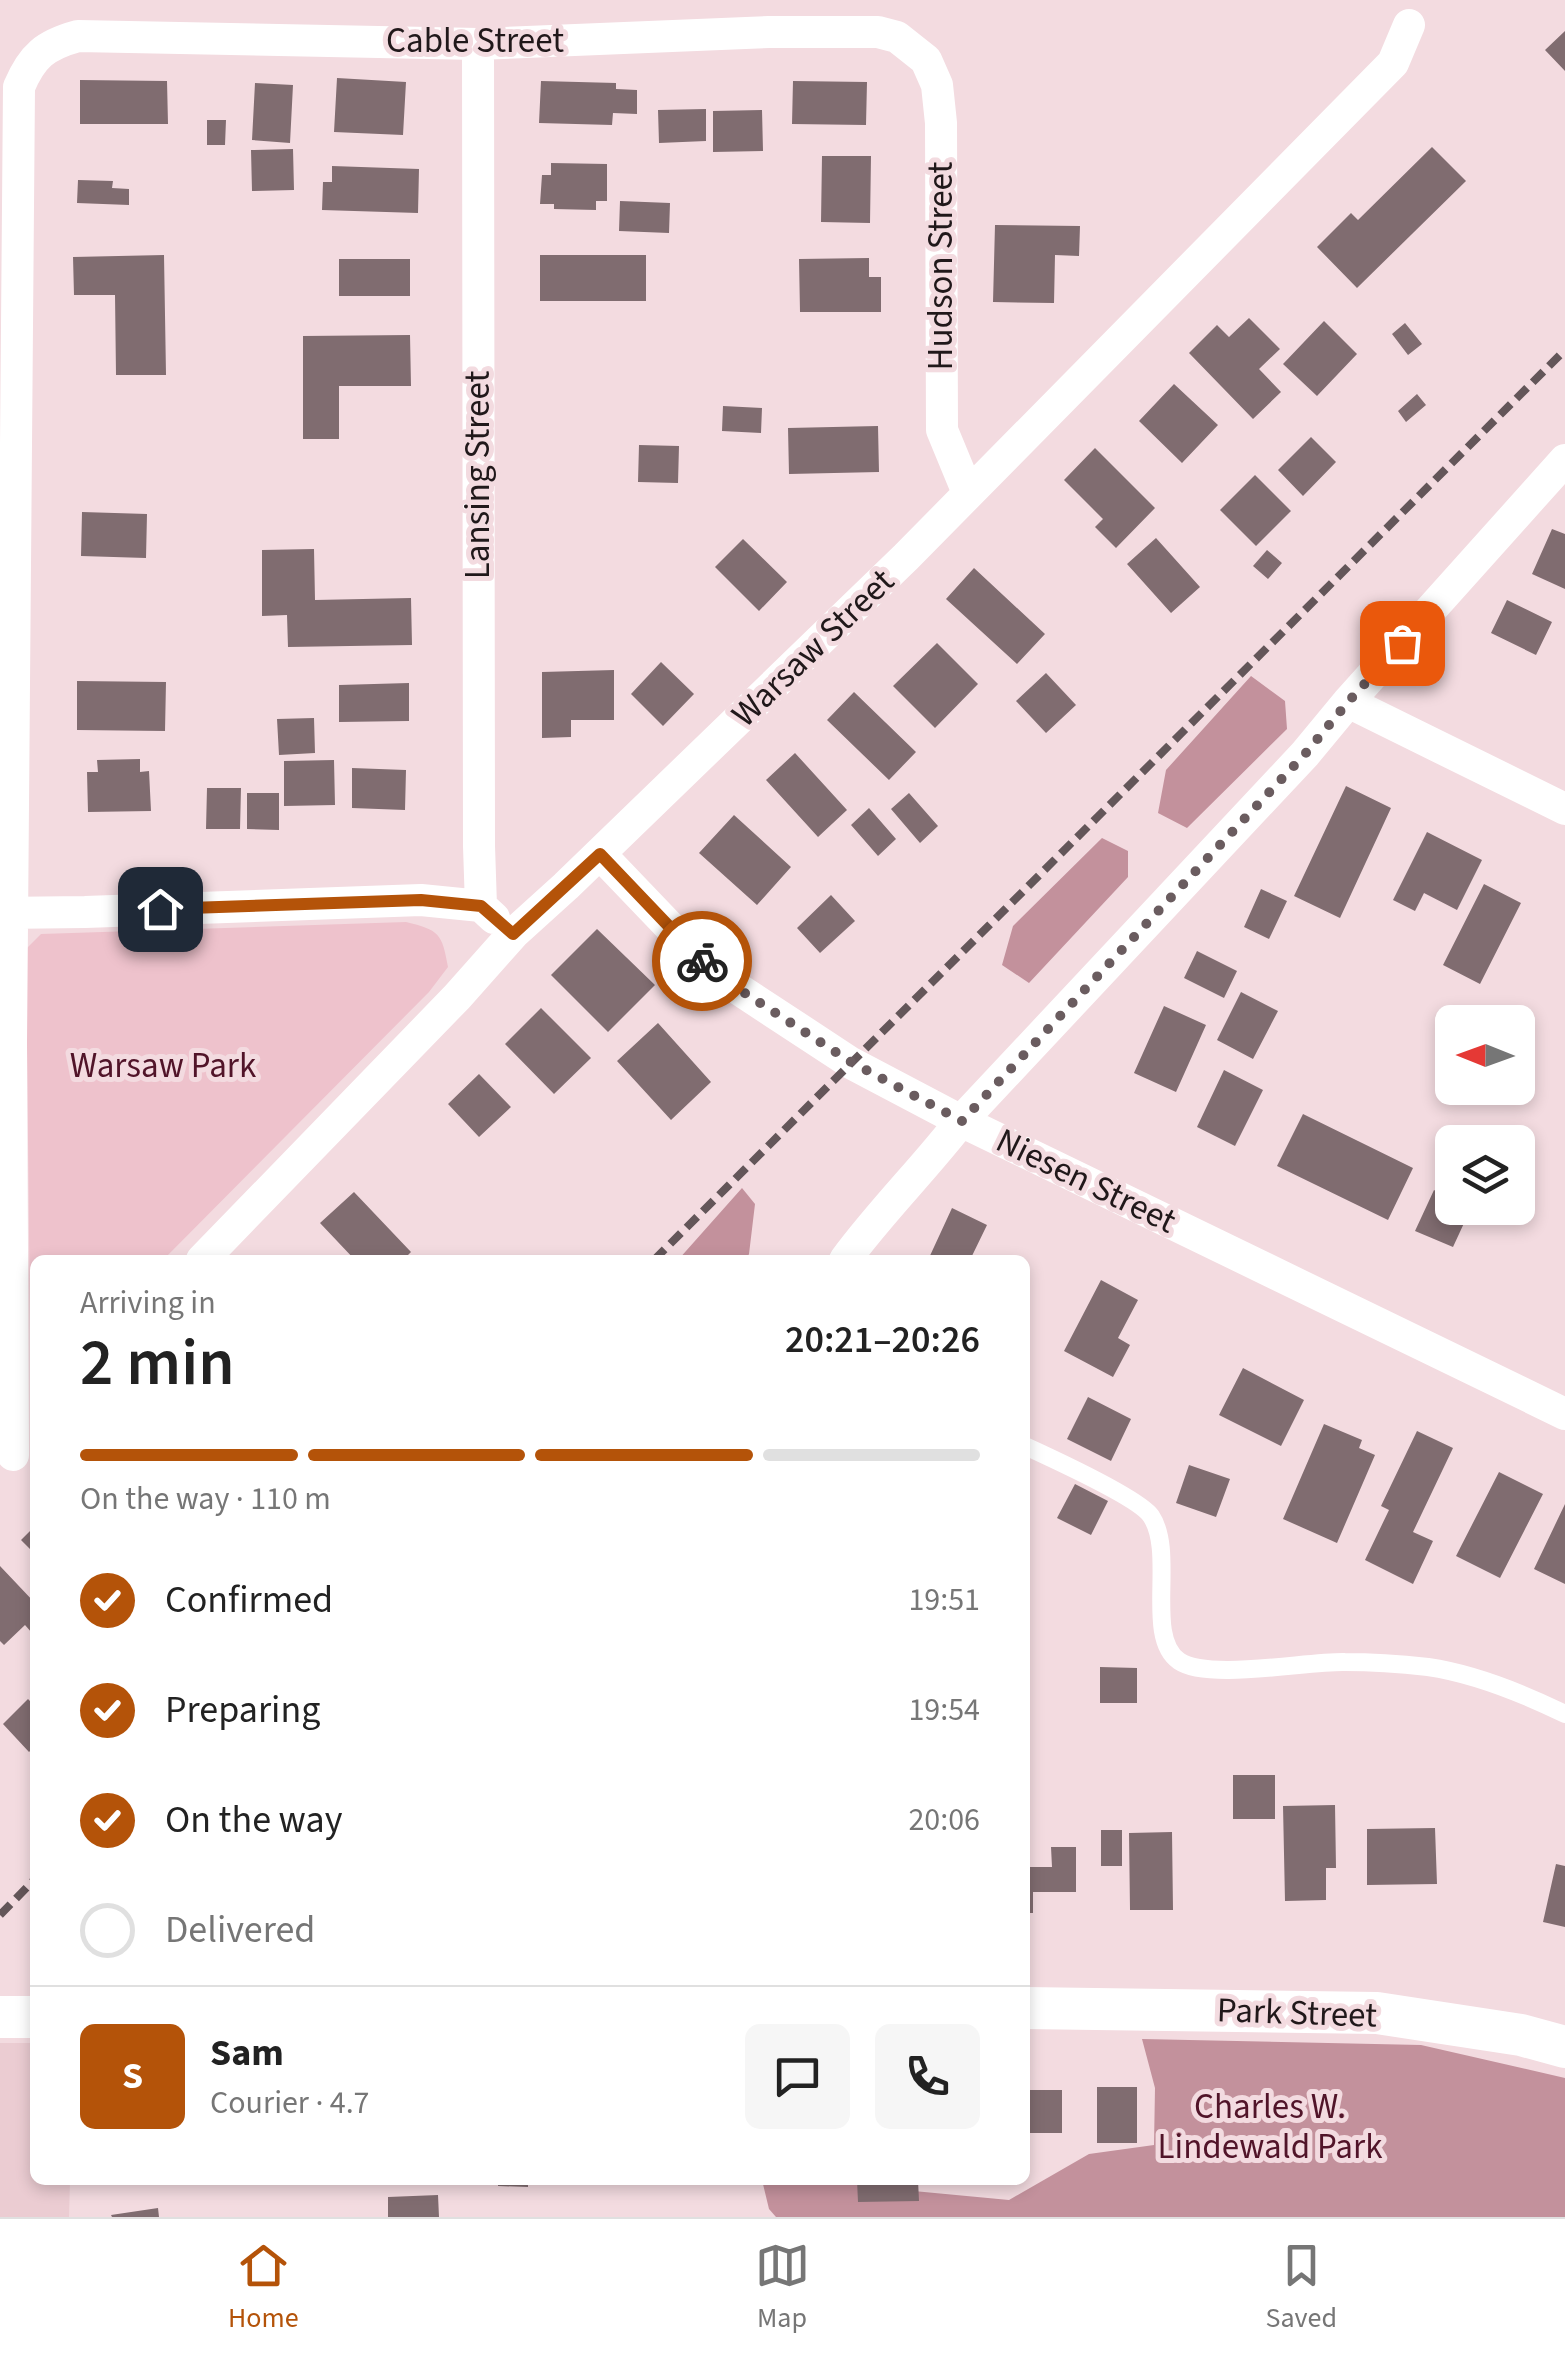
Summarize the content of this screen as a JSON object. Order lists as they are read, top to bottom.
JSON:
{
  "streets": {
    "street": [
      "Cable Street",
      "Hudson Street",
      "Lansing Street",
      "Warsaw Street",
      "Niesen Street",
      "Park Street"
    ]
  },
  "crossings": [
    ["Cable Street", "Hudson Street"],
    ["Cable Street", "Lansing Street"],
    ["Hudson Street", "Warsaw Street"],
    ["Warsaw Street", "Niesen Street"]
  ],
  "parks": ["Warsaw Park", "Charles W. Lindewald Park"],
  "north": "left",
  "page": {
    "heading": ["2 min", "Arriving in", "20:21–20:26"],
    "panel": ["Sam", "Courier · 4.7"],
    "bar": "On the way · 110 m",
    "list": [
      ["Confirmed", "19:51"],
      ["Preparing", "19:54"],
      ["On the way", "20:06"],
      "Delivered"
    ],
    "round": "S",
    "tabs": ["Home", "Map", "Saved"]
  }
}
